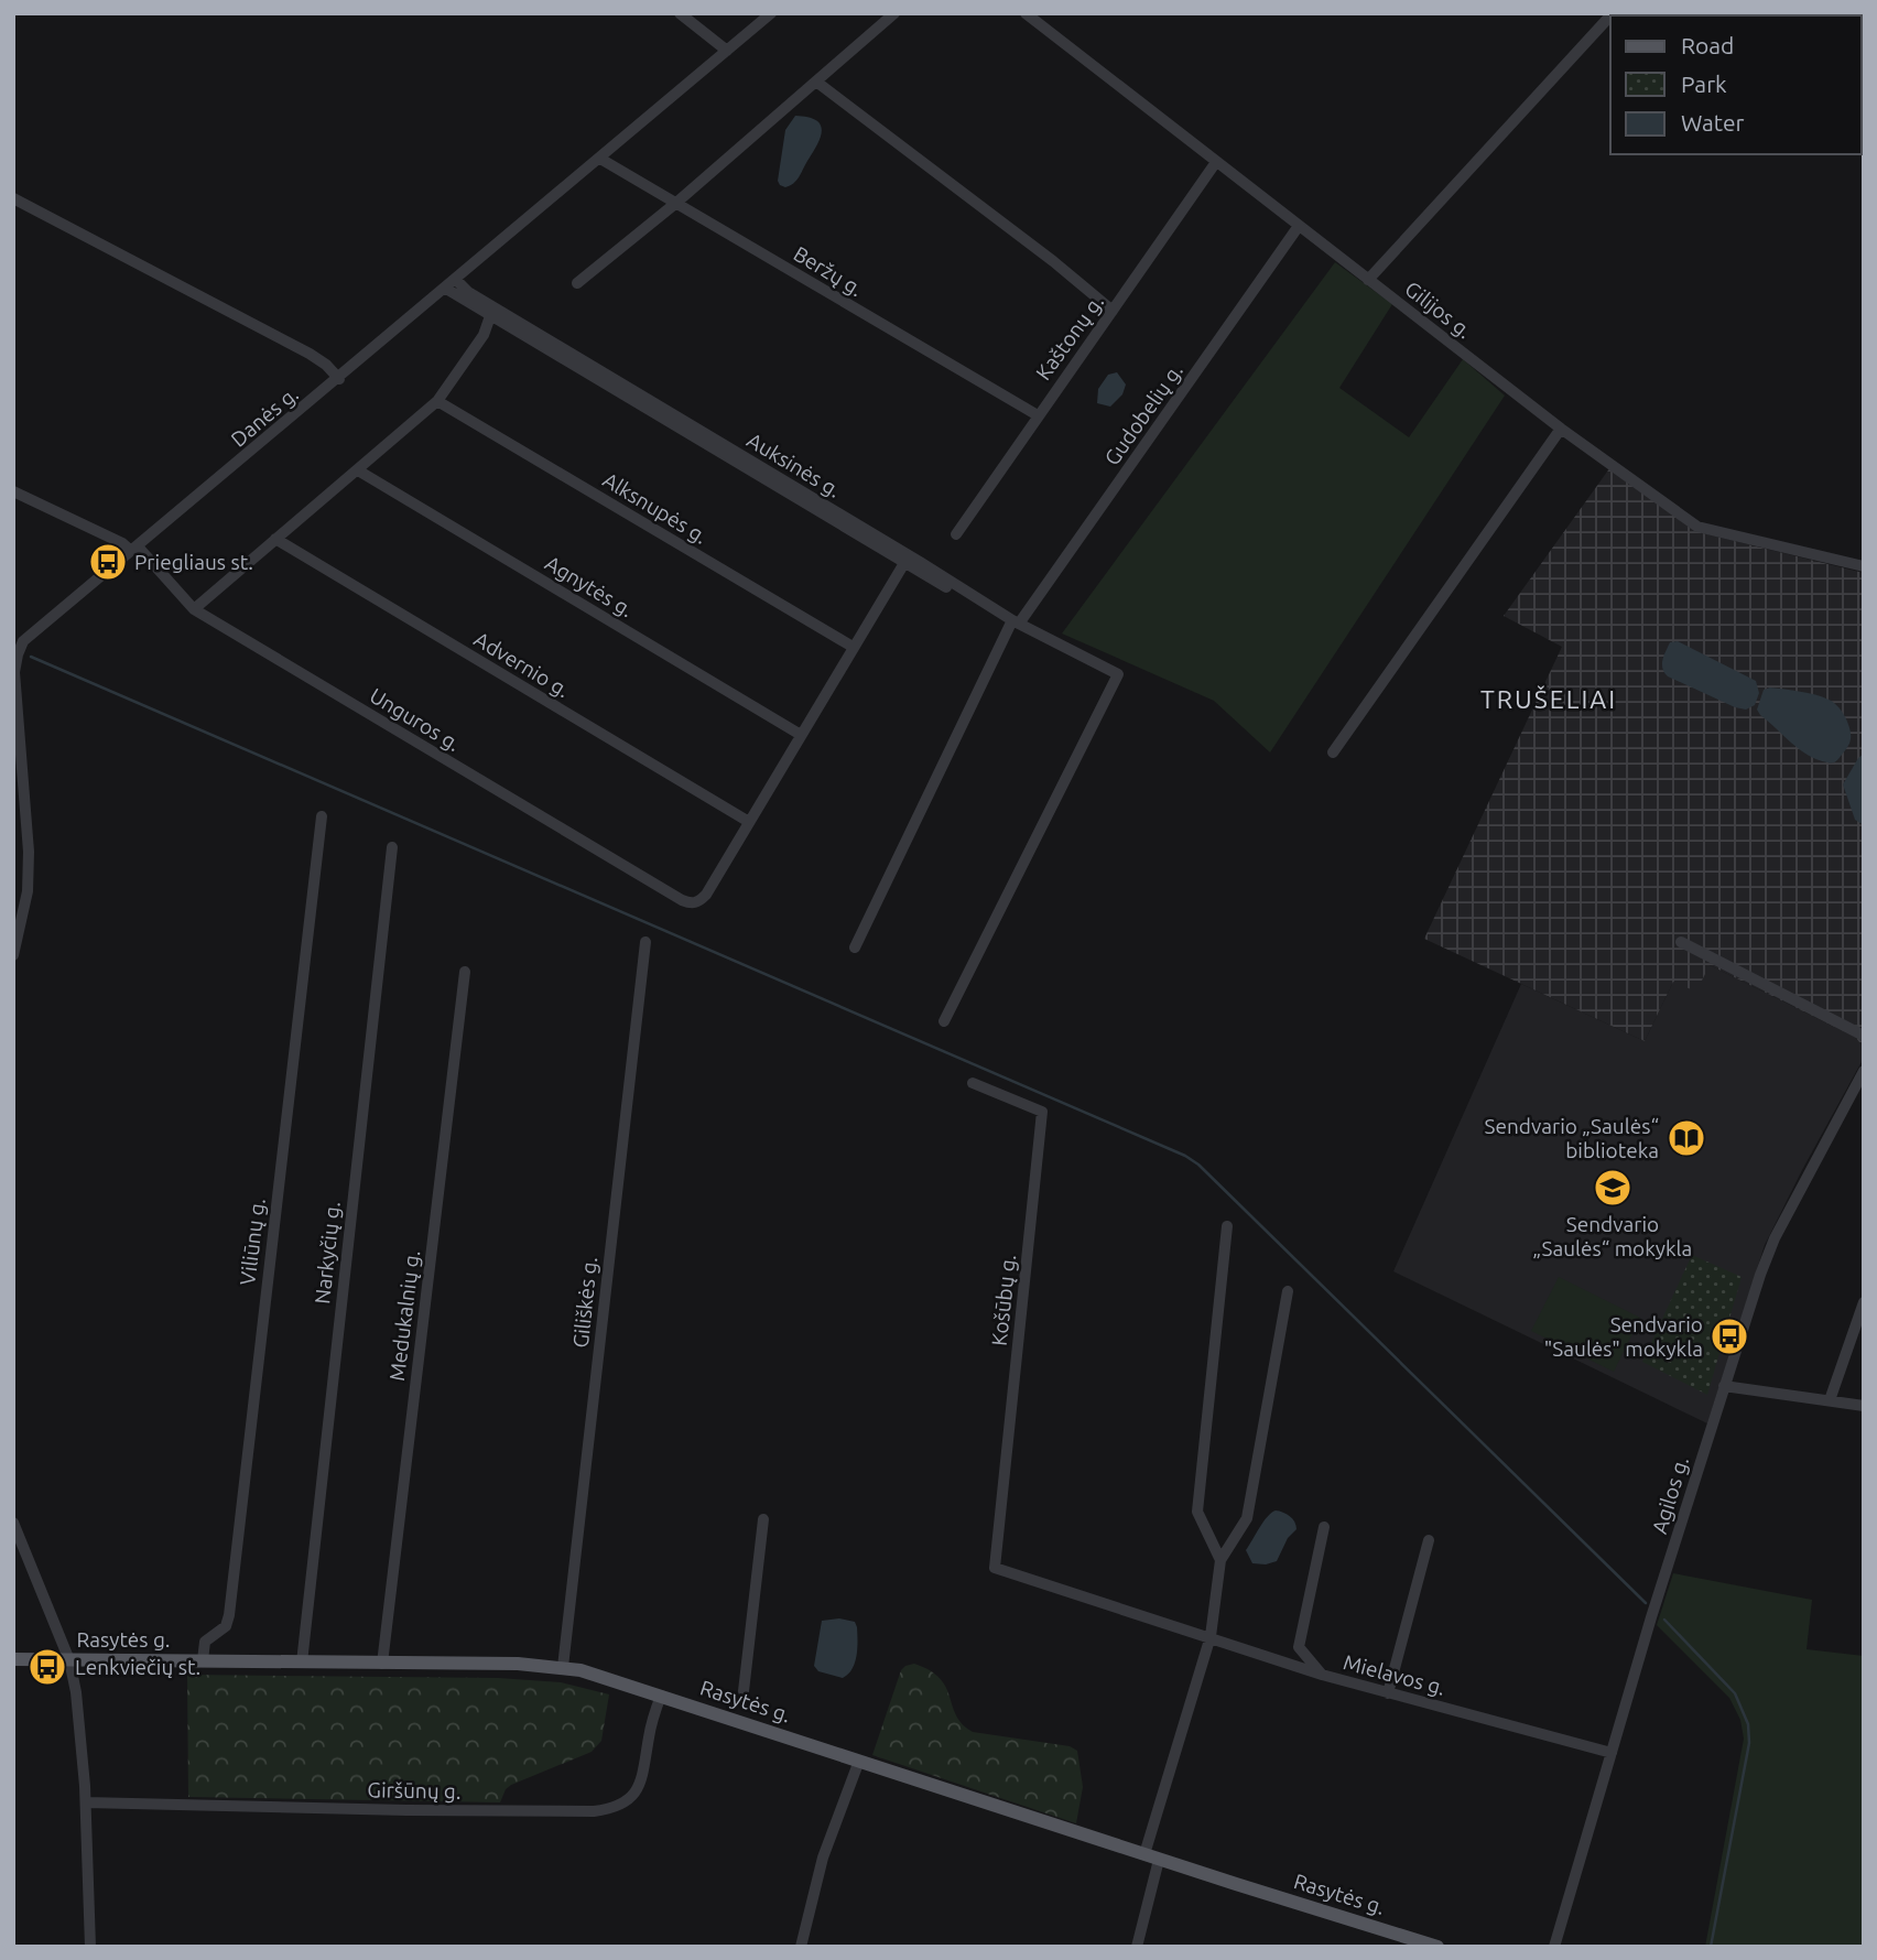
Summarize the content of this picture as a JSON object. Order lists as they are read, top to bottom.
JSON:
{
  "streets": {
    "main road": ["Rasytės g."],
    "street": [
      "Beržų g.",
      "Gilijos g.",
      "Kaštonų g.",
      "Gudobelių g.",
      "Danės g.",
      "Auksinės g.",
      "Alksnupės g.",
      "Agnytės g.",
      "Advernio g.",
      "Unguros g.",
      "Viliūnų g.",
      "Narkyčių g.",
      "Košūbų g.",
      "Giliškės g.",
      "Medukalnių g.",
      "Agilos g.",
      "Mielavos g.",
      "Giršūnų g."
    ]
  },
  "crossings": [
    ["Beržų g.", "Kaštonų g."],
    ["Beržų g.", "Danės g."],
    ["Gilijos g.", "Kaštonų g."],
    ["Gilijos g.", "Gudobelių g."],
    ["Gudobelių g.", "Auksinės g."],
    ["Danės g.", "Auksinės g."],
    ["Danės g.", "Unguros g."],
    ["Advernio g.", "Unguros g."],
    ["Viliūnų g.", "Rasytės g."],
    ["Narkyčių g.", "Rasytės g."],
    ["Giliškės g.", "Rasytės g."],
    ["Medukalnių g.", "Rasytės g."],
    ["Agilos g.", "Mielavos g."],
    ["Rasytės g.", "Giršūnų g."]
  ],
  "districts": ["TRUŠELIAI"],
  "places": {
    "bus stop": ["Priegliaus st.", "Sendvario \"Saulės\" mokykla", "Lenkviečių st."],
    "library": ["Sendvario „Saulės“ biblioteka"],
    "school or university": ["Sendvario „Saulės“ mokykla"]
  },
  "legend": ["Road", "Park", "Water"]
}
